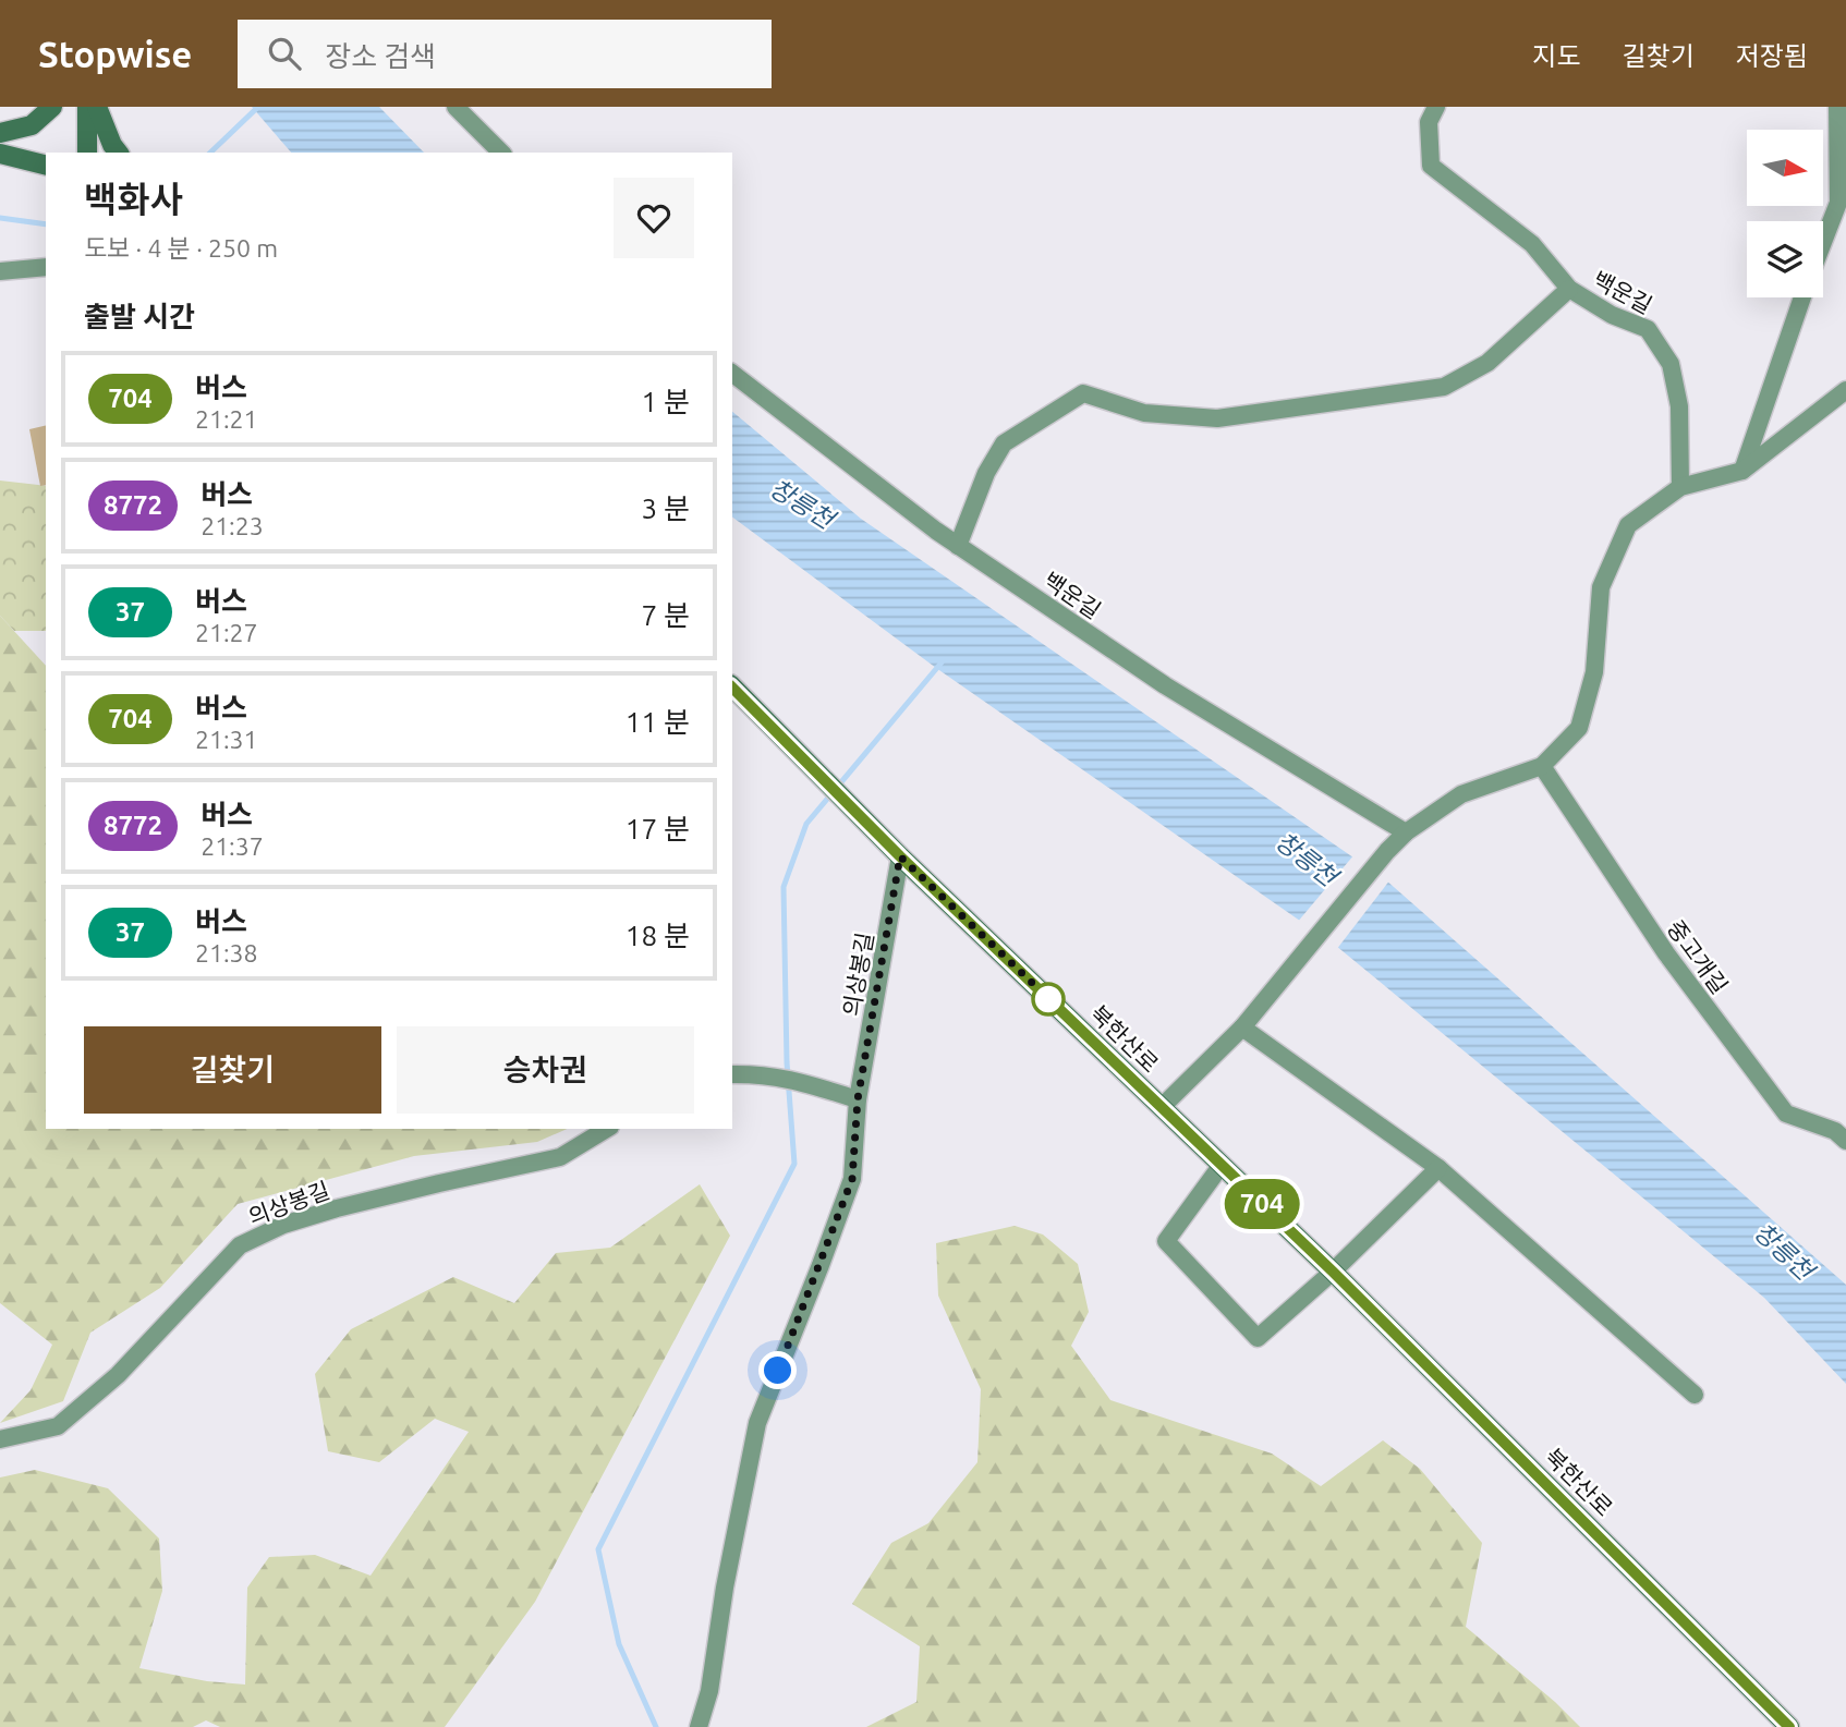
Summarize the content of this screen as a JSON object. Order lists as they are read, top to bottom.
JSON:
{
  "streets": {
    "main road": ["북한산로"],
    "street": ["백운길", "중고개길", "의상봉길"]
  },
  "crossings": [
    ["의상봉길", "북한산로"]
  ],
  "water": ["창릉천"],
  "lines": ["bus line 704"],
  "north": "right",
  "page": {
    "header": "Stopwise",
    "search": "장소 검색",
    "nav": ["지도", "길찾기", "저장됨"],
    "on_map": "704",
    "heading": [
      ["백화사", "도보 · 4 분 · 250 m"],
      "출발 시간"
    ],
    "list": [
      {
        "mark": "704",
        "name": "버스",
        "note": "21:21",
        "value": "1 분"
      },
      {
        "mark": "8772",
        "name": "버스",
        "note": "21:23",
        "value": "3 분"
      },
      {
        "mark": "37",
        "name": "버스",
        "note": "21:27",
        "value": "7 분"
      },
      {
        "mark": "704",
        "name": "버스",
        "note": "21:31",
        "value": "11 분"
      },
      {
        "mark": "8772",
        "name": "버스",
        "note": "21:37",
        "value": "17 분"
      },
      {
        "mark": "37",
        "name": "버스",
        "note": "21:38",
        "value": "18 분"
      }
    ],
    "buttons": ["길찾기", "승차권"]
  }
}
